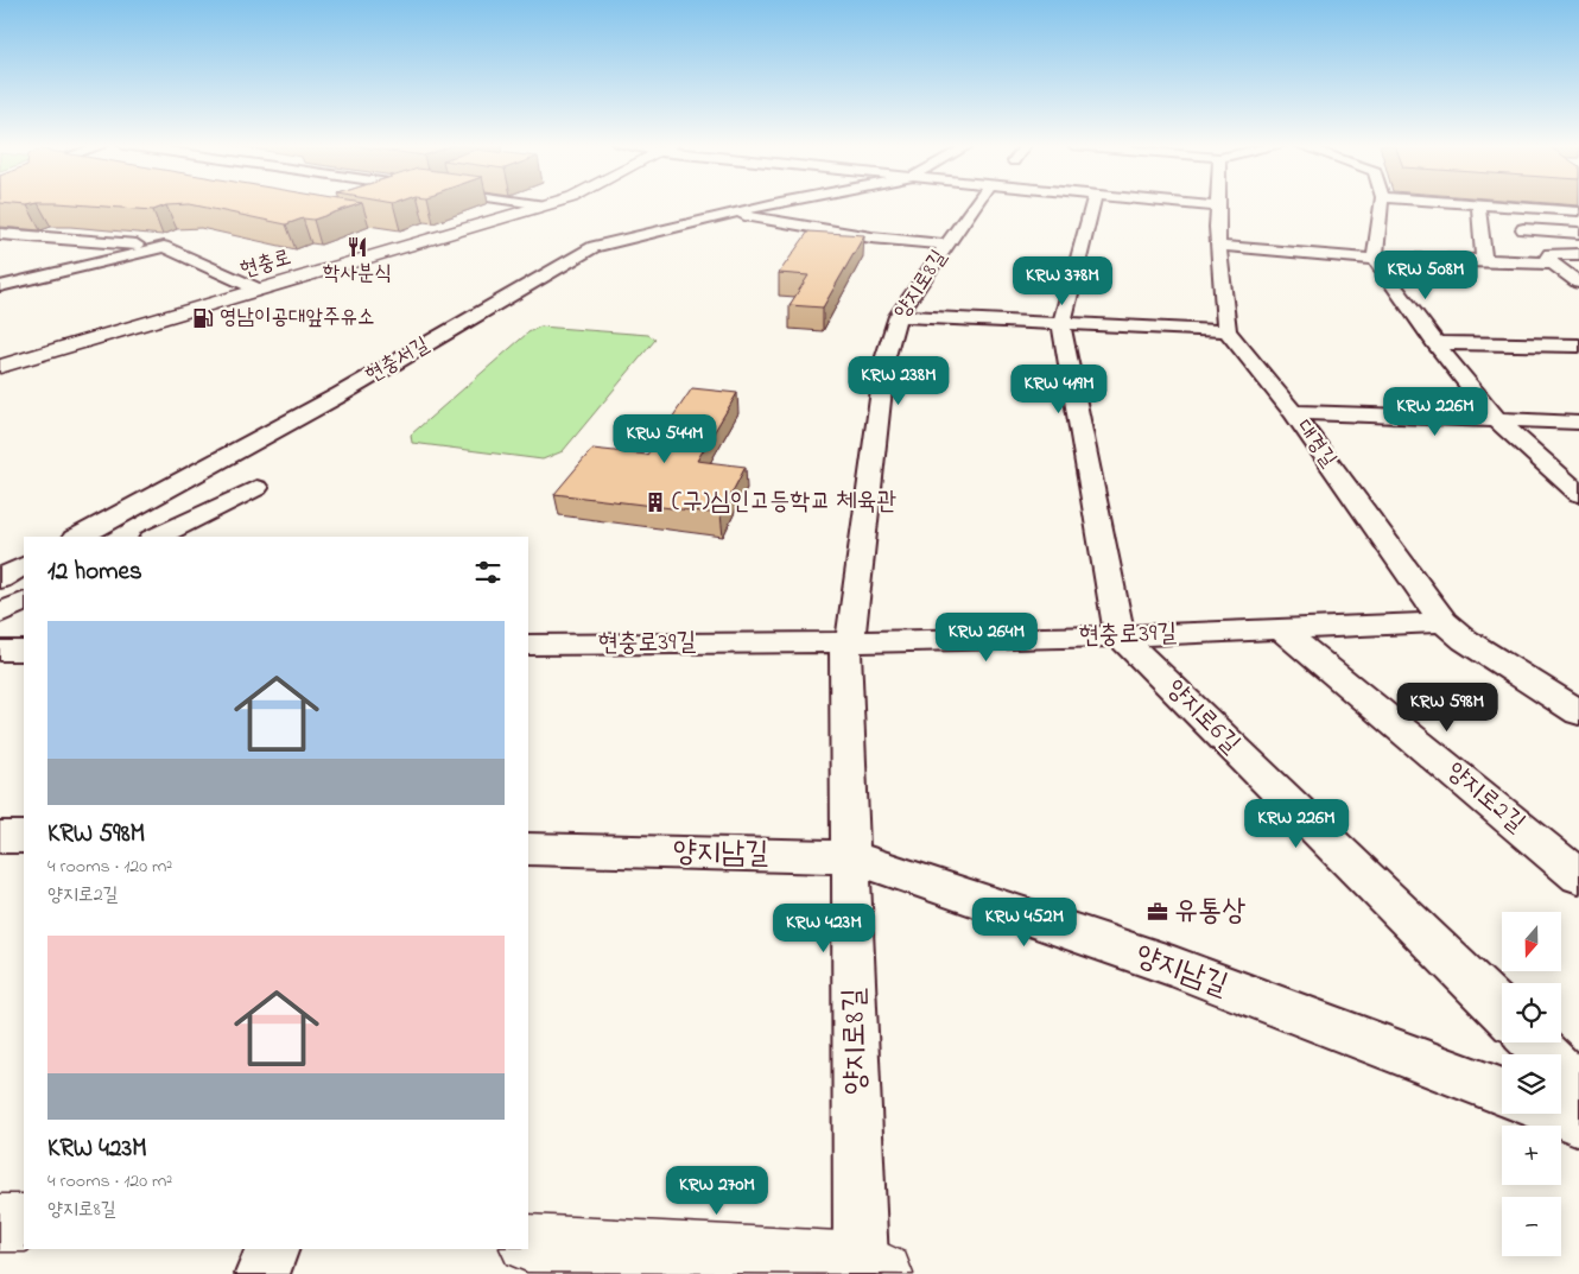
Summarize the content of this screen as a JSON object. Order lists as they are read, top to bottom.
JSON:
{
  "streets": {
    "main road": ["현충로"],
    "street": [
      "양지로8길",
      "현충서길",
      "대경길",
      "현충로39길",
      "양지로6길",
      "양지로2길",
      "양지남길"
    ]
  },
  "crossings": [
    ["양지로8길", "현충서길"],
    ["양지로8길", "현충로39길"],
    ["양지로8길", "양지남길"],
    ["대경길", "현충로39길"],
    ["현충로39길", "양지로6길"],
    ["현충로39길", "양지로2길"]
  ],
  "places": {
    "restaurant": ["학사분식"],
    "fuel station": ["영남이공대앞주유소"],
    "building": ["(구)심인고등학교 체육관"],
    "office": ["유통상"]
  },
  "north": "bottom",
  "page": {
    "price": [
      "KRW 508M",
      "KRW 378M",
      "KRW 238M",
      "KRW 419M",
      "KRW 226M",
      "KRW 544M",
      "KRW 264M",
      "KRW 598M",
      "KRW 226M",
      "KRW 452M",
      "KRW 423M",
      "KRW 270M"
    ],
    "heading": "12 homes",
    "list": [
      {
        "name": "KRW 598M",
        "note": "4 rooms · 120 m² · 양지로2길"
      },
      {
        "name": "KRW 423M",
        "note": "4 rooms · 120 m² · 양지로8길"
      }
    ],
    "map_buttons": ["+", "−"]
  }
}
